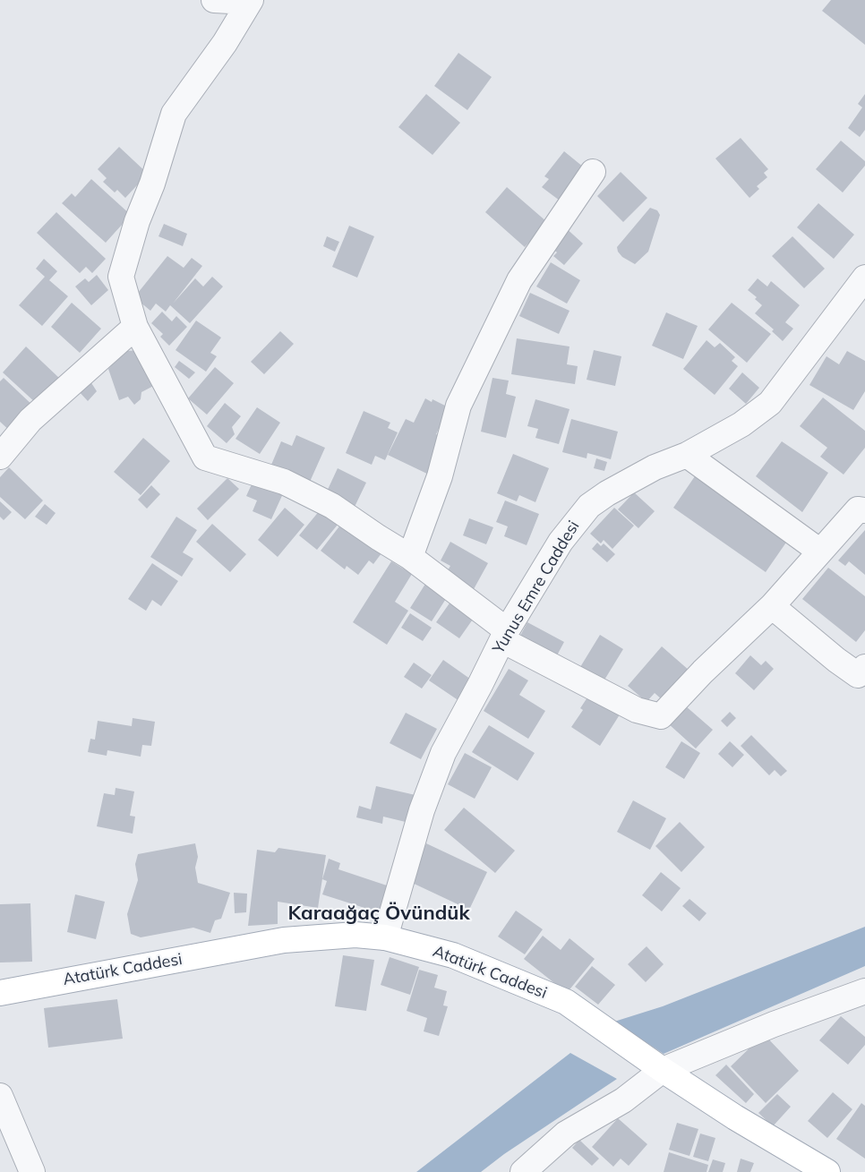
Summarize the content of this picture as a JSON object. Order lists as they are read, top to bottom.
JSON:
{
  "streets": {
    "main road": ["Atatürk Caddesi"],
    "street": ["Yunus Emre Caddesi"]
  },
  "crossings": [
    ["Yunus Emre Caddesi", "Atatürk Caddesi"]
  ],
  "districts": ["Karaağaç Övündük"]
}
